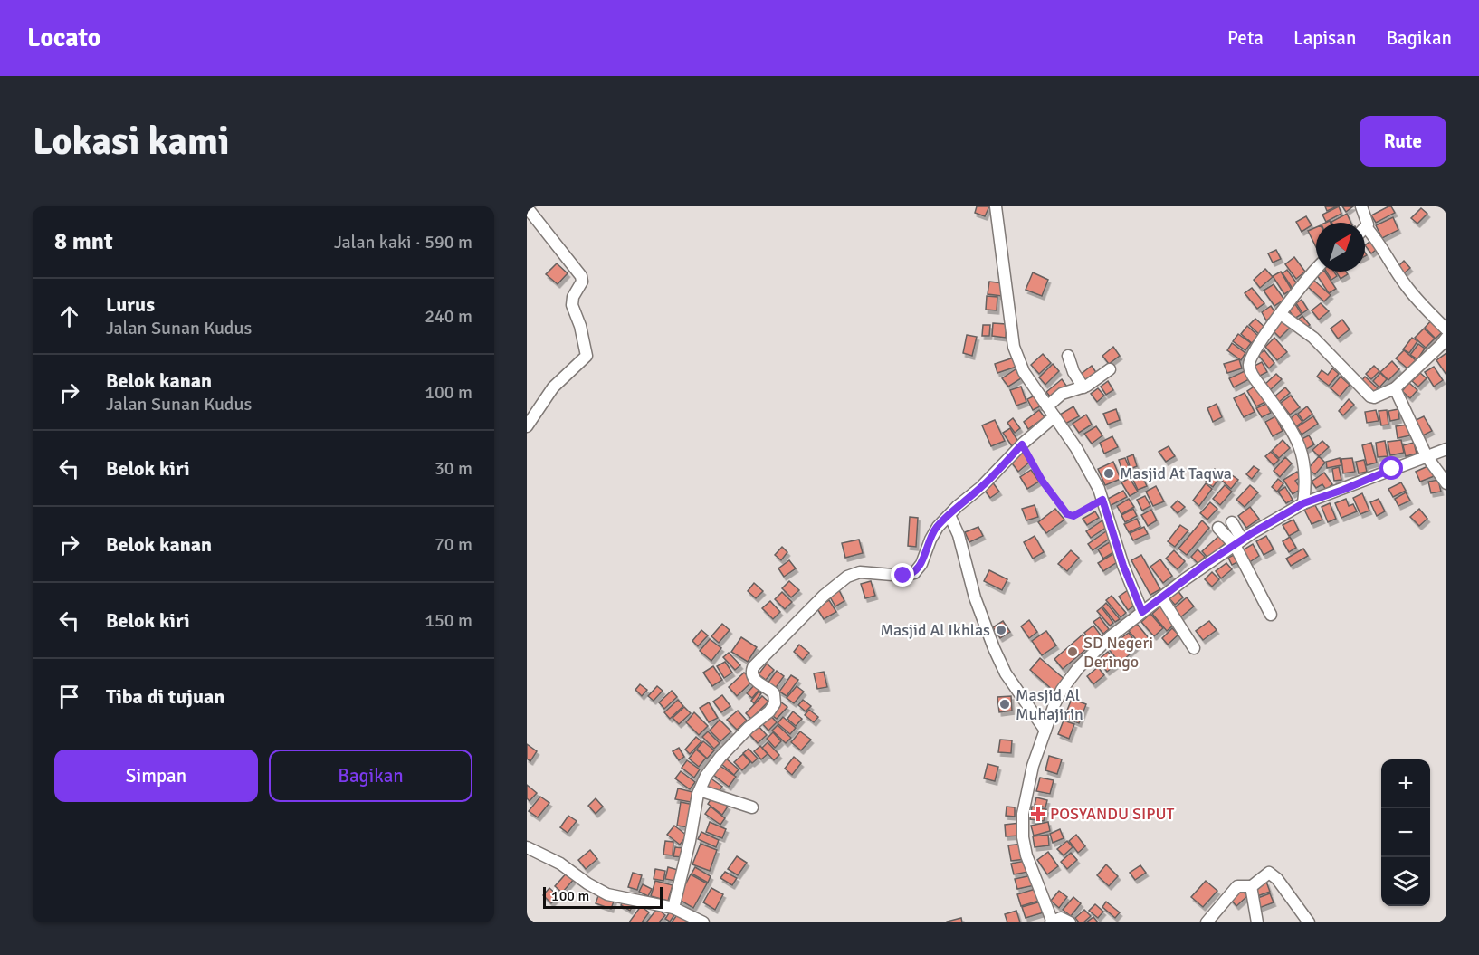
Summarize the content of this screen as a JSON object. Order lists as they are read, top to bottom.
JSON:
{
  "places": {
    "other": [
      "Masjid At Taqwa",
      "Masjid Al Ikhlas",
      "SD Negeri Deringo",
      "Masjid Al Muhajirin"
    ],
    "health": ["POSYANDU SIPUT"]
  },
  "scale_bar": "100 m",
  "north": "top right",
  "page": {
    "header": "Locato",
    "nav": ["Peta", "Lapisan", "Bagikan"],
    "buttons": [
      "Rute",
      ["Simpan", "Bagikan"]
    ],
    "title": "Lokasi kami",
    "heading": ["8 mnt", "Jalan kaki · 590 m"],
    "list": [
      ["Lurus", "Jalan Sunan Kudus", "240 m"],
      ["Belok kanan", "Jalan Sunan Kudus", "100 m"],
      ["Belok kiri", "30 m"],
      ["Belok kanan", "70 m"],
      ["Belok kiri", "150 m"],
      "Tiba di tujuan"
    ],
    "map_buttons": ["+", "−"],
    "scale": "100 m"
  }
}
